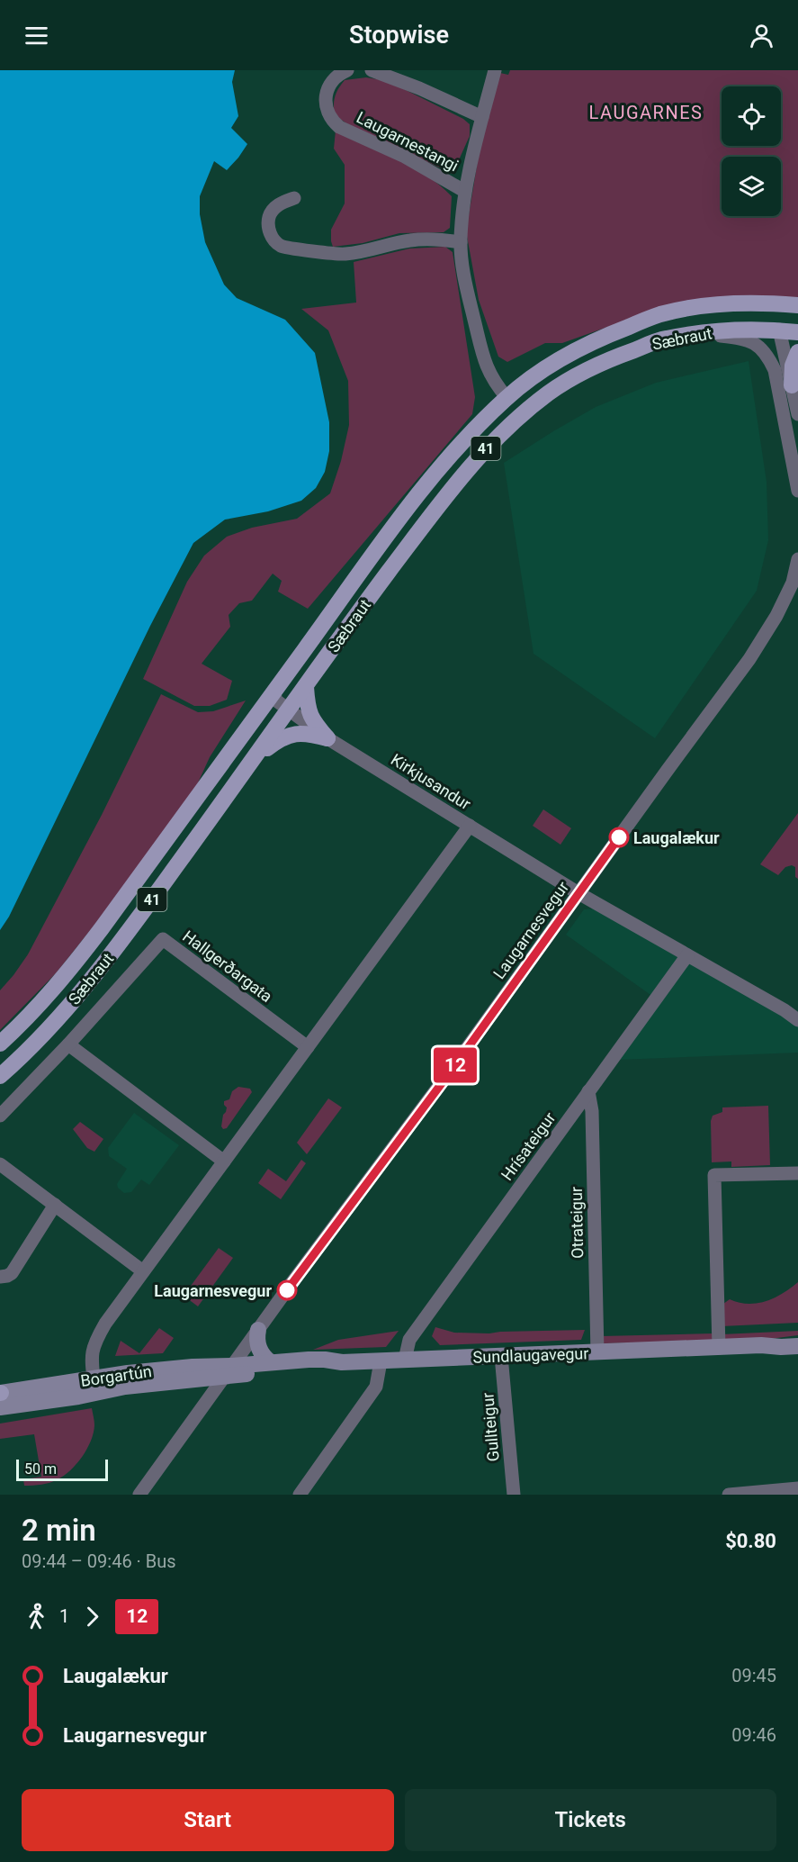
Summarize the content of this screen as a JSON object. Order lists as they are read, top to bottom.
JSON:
{
  "streets": {
    "main road": ["Sæbraut", "41"],
    "street": [
      "Laugarnestangi",
      "Kirkjusandur",
      "Laugarnesvegur",
      "Hallgerðargata",
      "Hrísateigur",
      "Otrateigur",
      "Sundlaugavegur",
      "Borgartún",
      "Gullteigur"
    ]
  },
  "crossings": [
    ["Laugarnestangi", "Sæbraut"],
    ["Sæbraut", "Kirkjusandur"],
    ["Kirkjusandur", "Laugarnesvegur"],
    ["Laugarnesvegur", "Sundlaugavegur"],
    ["Laugarnesvegur", "Borgartún"],
    ["Hrísateigur", "Otrateigur"],
    ["Hrísateigur", "Sundlaugavegur"],
    ["Otrateigur", "Sundlaugavegur"],
    ["Sundlaugavegur", "Borgartún"],
    ["Sundlaugavegur", "Gullteigur"]
  ],
  "districts": ["LAUGARNES"],
  "places": ["Laugalækur", "Laugarnesvegur"],
  "lines": ["bus line 12"],
  "scale_bar": "50 m",
  "page": {
    "header": "Stopwise",
    "on_map": "12",
    "scale": "50 m",
    "heading": ["2 min", "09:44 – 09:46 · Bus", "$0.80"],
    "legs": ["1", "12"],
    "list": [
      {
        "name": "Laugalækur",
        "value": "09:45"
      },
      {
        "name": "Laugarnesvegur",
        "value": "09:46"
      }
    ],
    "buttons": ["Start", "Tickets"]
  }
}
